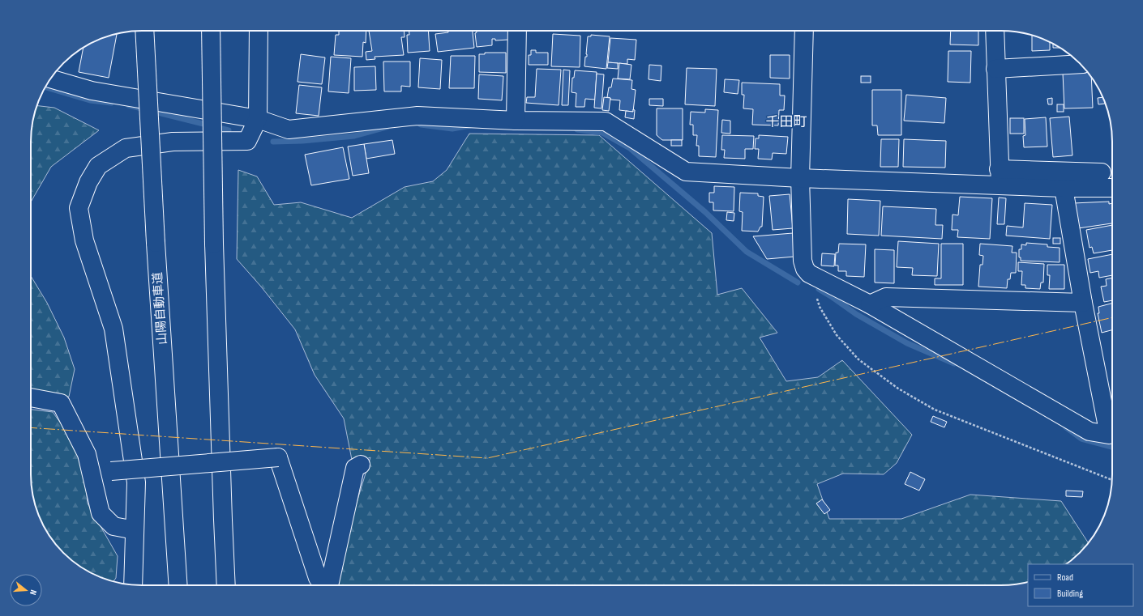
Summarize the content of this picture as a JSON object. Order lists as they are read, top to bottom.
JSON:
{
  "streets": {
    "main road": ["山陽自動車道"]
  },
  "districts": ["千田町"],
  "legend": ["Road", "Building"],
  "north": "right"
}
